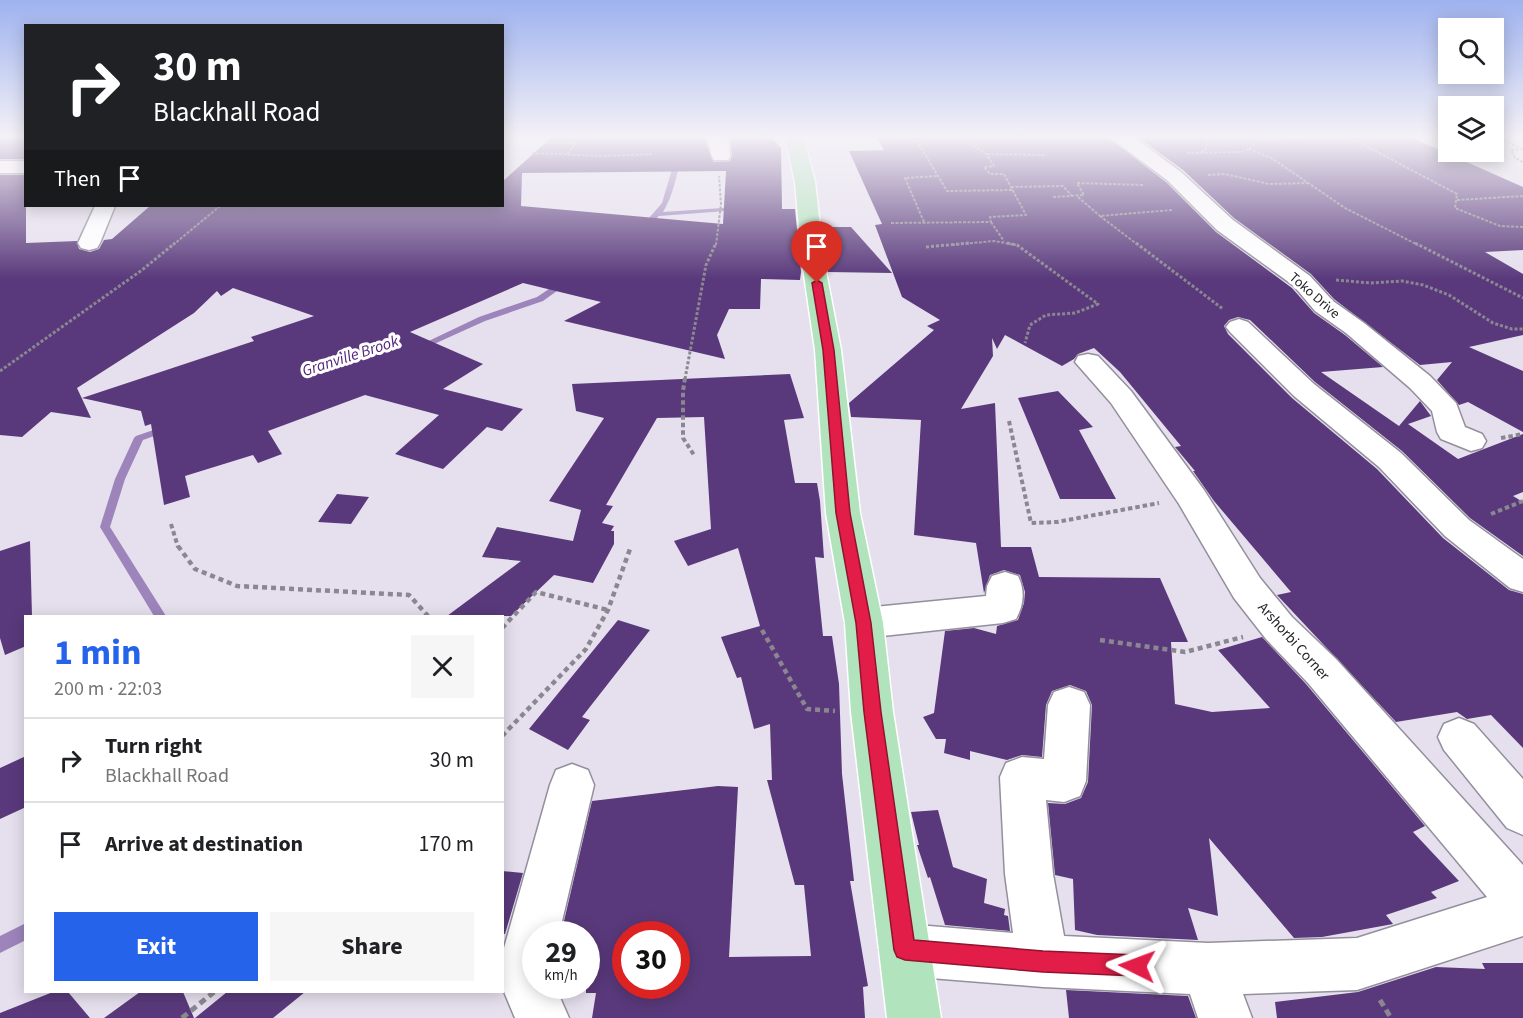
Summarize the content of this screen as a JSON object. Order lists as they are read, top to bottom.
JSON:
{
  "streets": {
    "street": ["Toko Drive", "Arshorbi Corner"]
  },
  "water": ["Granville Brook"],
  "page": {
    "turn": ["30 m", "Blackhall Road"],
    "then": "Then",
    "heading": ["1 min", "200 m · 22:03"],
    "list": [
      {
        "name": "Turn right",
        "note": "Blackhall Road",
        "value": "30 m"
      },
      {
        "name": "Arrive at destination",
        "value": "170 m"
      }
    ],
    "buttons": ["Exit", "Share"],
    "speed": "29 km/h",
    "limit": "30"
  }
}
